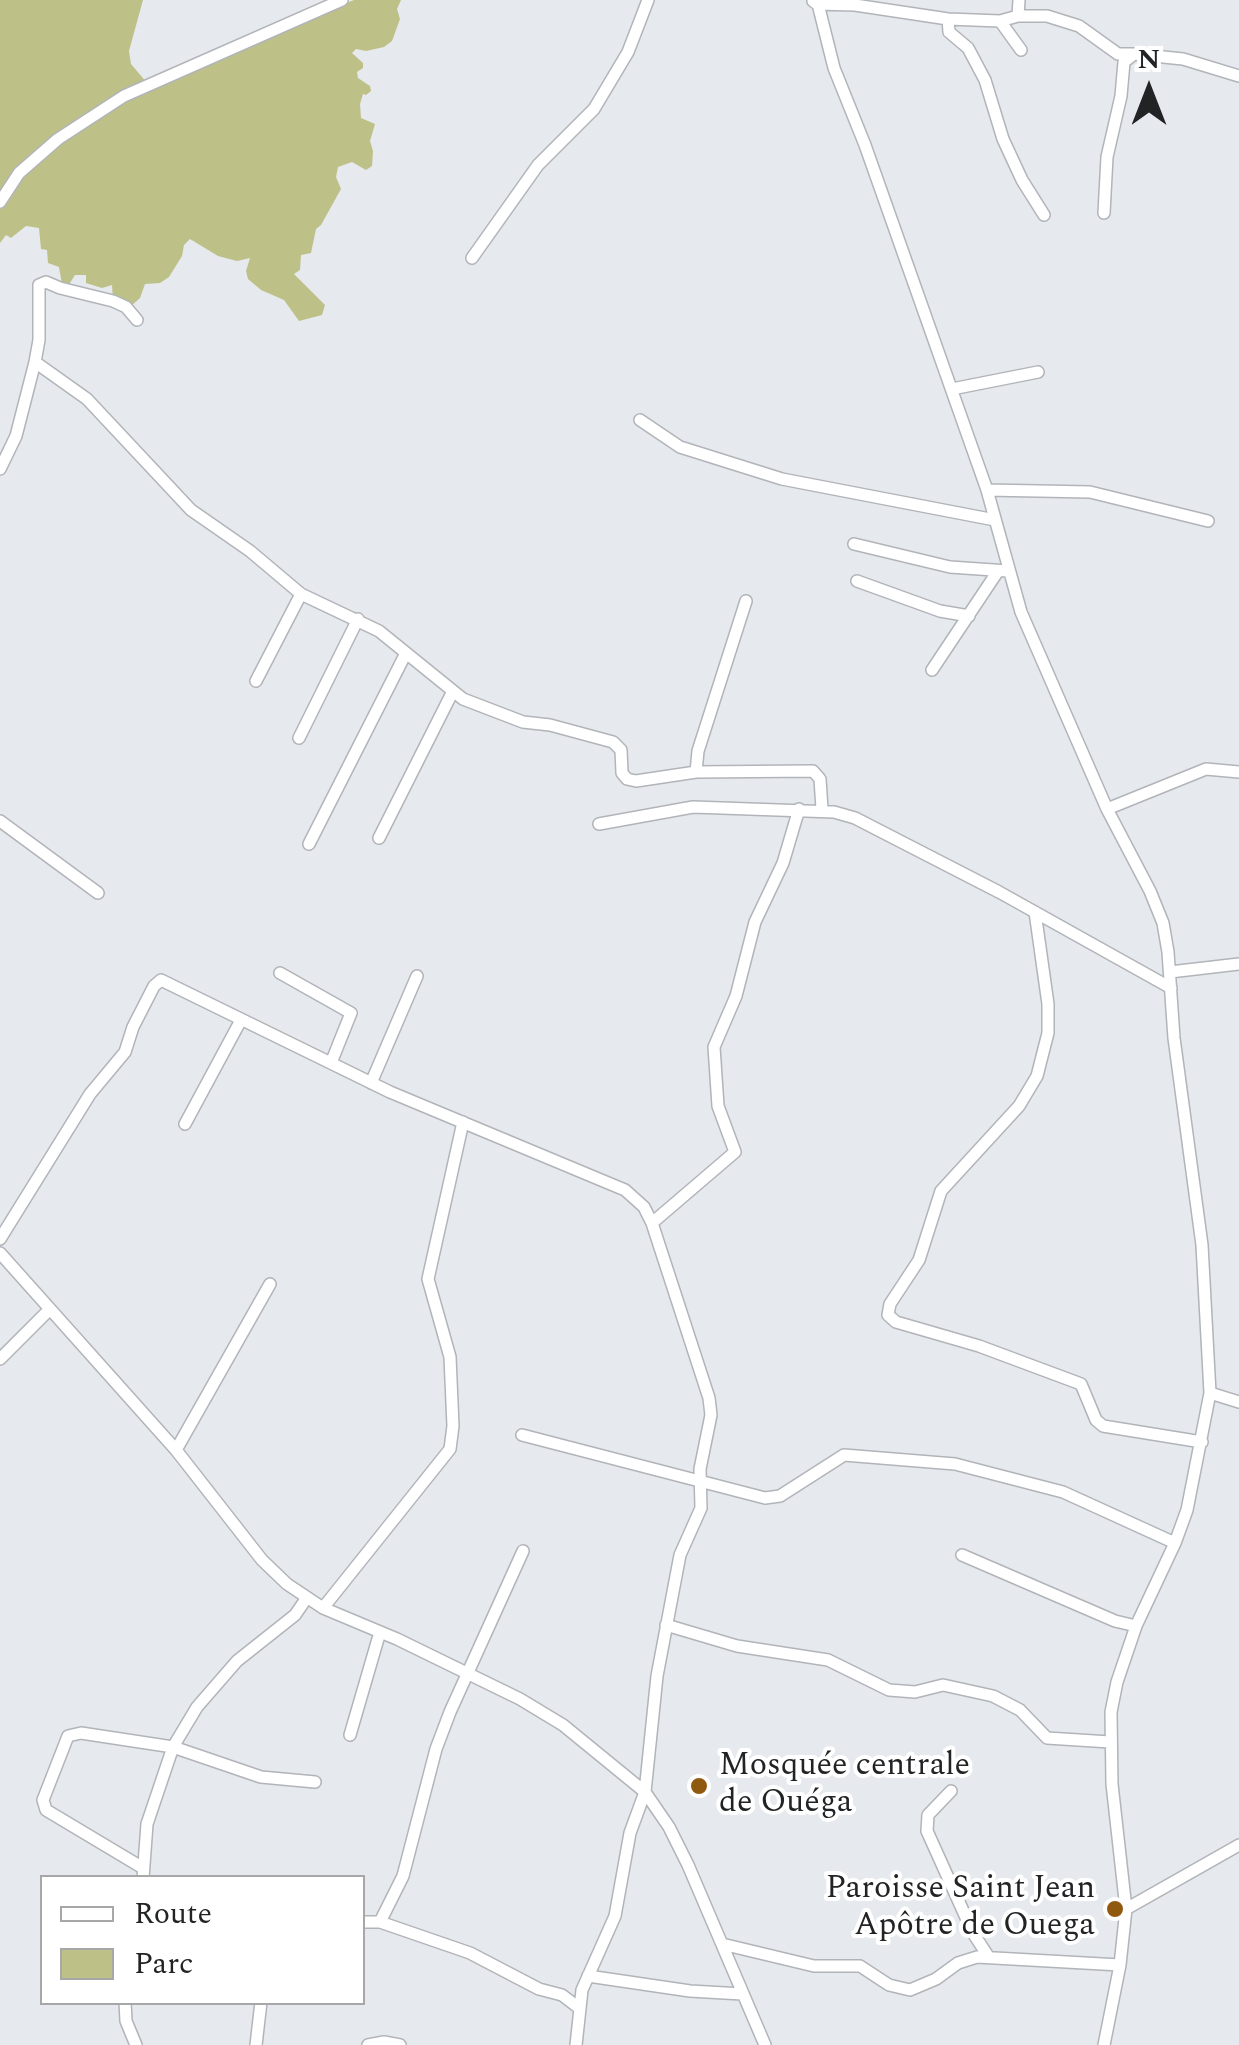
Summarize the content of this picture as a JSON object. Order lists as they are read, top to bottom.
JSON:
{
  "places": ["Mosquée centrale de Ouéga", "Paroisse Saint Jean Apôtre de Ouega"],
  "legend": ["Route", "Parc"],
  "north": "top"
}
